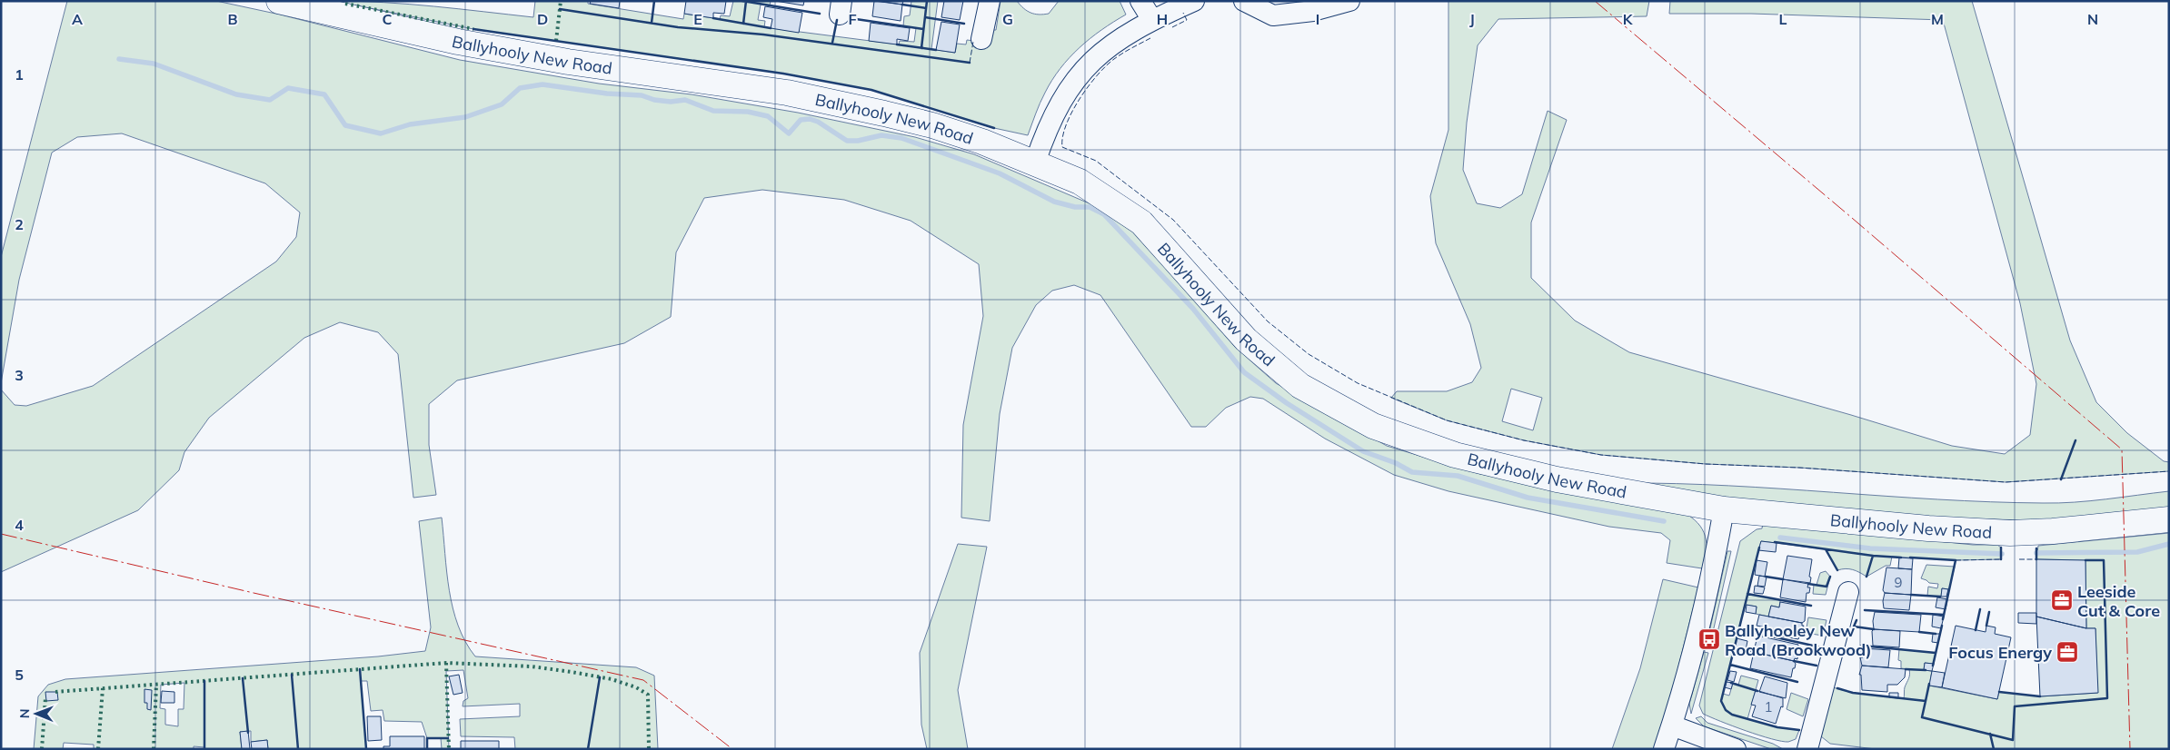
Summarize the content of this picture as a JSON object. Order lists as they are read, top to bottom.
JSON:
{
  "streets": {
    "main road": ["Ballyhooly New Road"]
  },
  "places": {
    "office": ["Leeside Cut & Core", "Focus Energy"],
    "bus stop": ["Ballyhooley New Road (Brookwood)"]
  },
  "house_numbers": ["9", "1"],
  "north": "left",
  "grid": {
    "columns": [
      "A",
      "B",
      "C",
      "D",
      "E",
      "F",
      "G",
      "H",
      "I",
      "J",
      "K",
      "L",
      "M",
      "N"
    ],
    "rows": [
      "1",
      "2",
      "3",
      "4",
      "5"
    ]
  }
}
